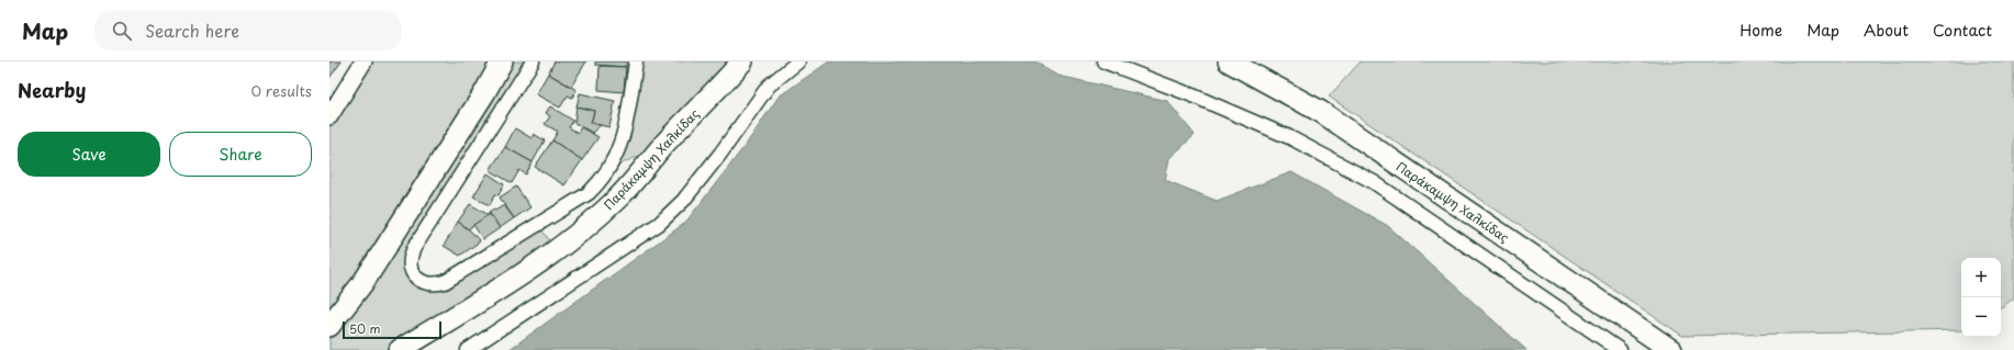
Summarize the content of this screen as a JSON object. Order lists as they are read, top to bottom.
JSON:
{
  "streets": {
    "main road": ["Παράκαμψη Χαλκίδας"]
  },
  "scale_bar": "50 m",
  "page": {
    "header": "Map",
    "search": "Search here",
    "nav": [
      "Home",
      "Map",
      "About",
      "Contact"
    ],
    "heading": ["Nearby", "0 results"],
    "buttons": ["Save", "Share"],
    "map_buttons": ["+", "−"],
    "scale": "50 m"
  }
}
